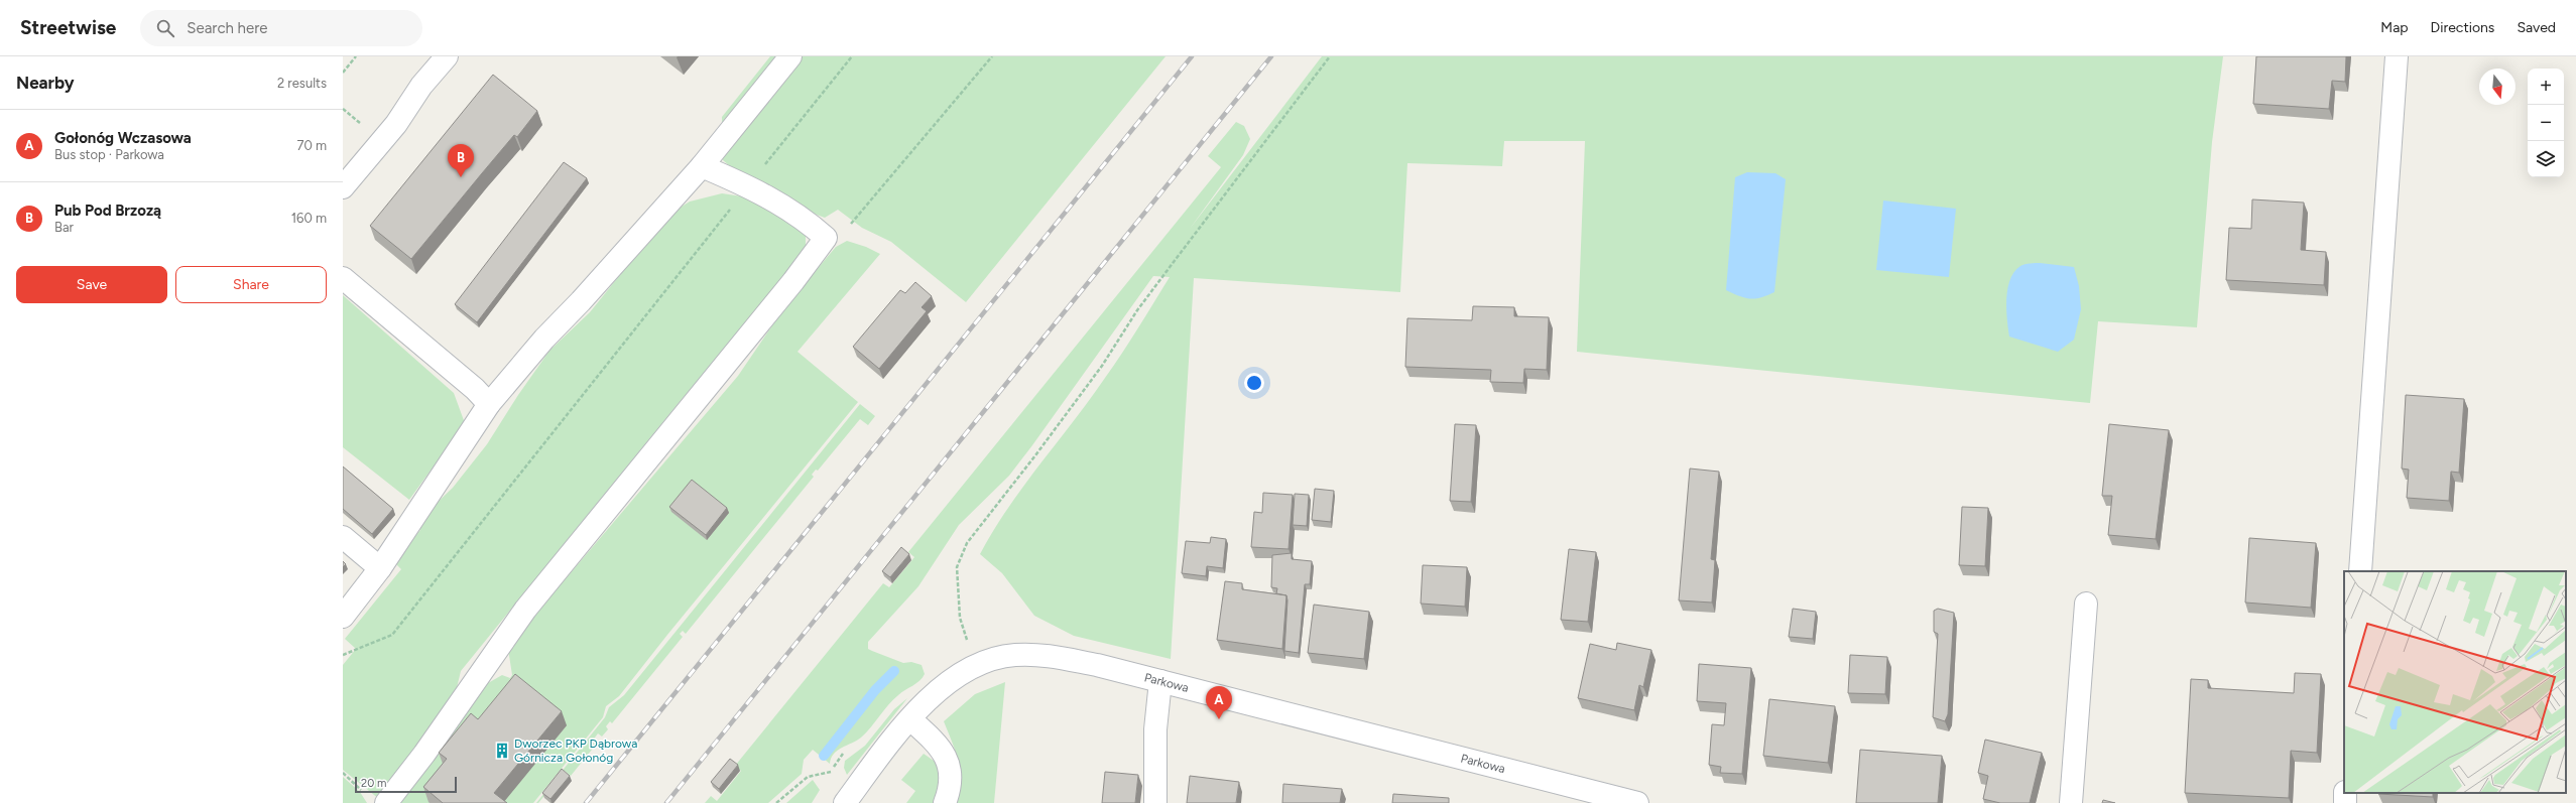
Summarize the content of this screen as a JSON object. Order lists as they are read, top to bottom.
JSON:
{
  "streets": {
    "street": ["Parkowa"]
  },
  "places": {
    "building": ["Dworzec PKP Dąbrowa Górnicza Gołonóg"]
  },
  "scale_bar": "20 m",
  "north": "bottom",
  "page": {
    "header": "Streetwise",
    "search": "Search here",
    "nav": ["Map", "Directions", "Saved"],
    "heading": ["Nearby", "2 results"],
    "map_buttons": ["+", "−"],
    "list": [
      {
        "mark": "A",
        "name": "Gołonóg Wczasowa",
        "note": "Bus stop · Parkowa",
        "value": "70 m"
      },
      {
        "mark": "B",
        "name": "Pub Pod Brzozą",
        "note": "Bar",
        "value": "160 m"
      }
    ],
    "pins": ["B", "A"],
    "buttons": ["Save", "Share"],
    "scale": "20 m"
  }
}
